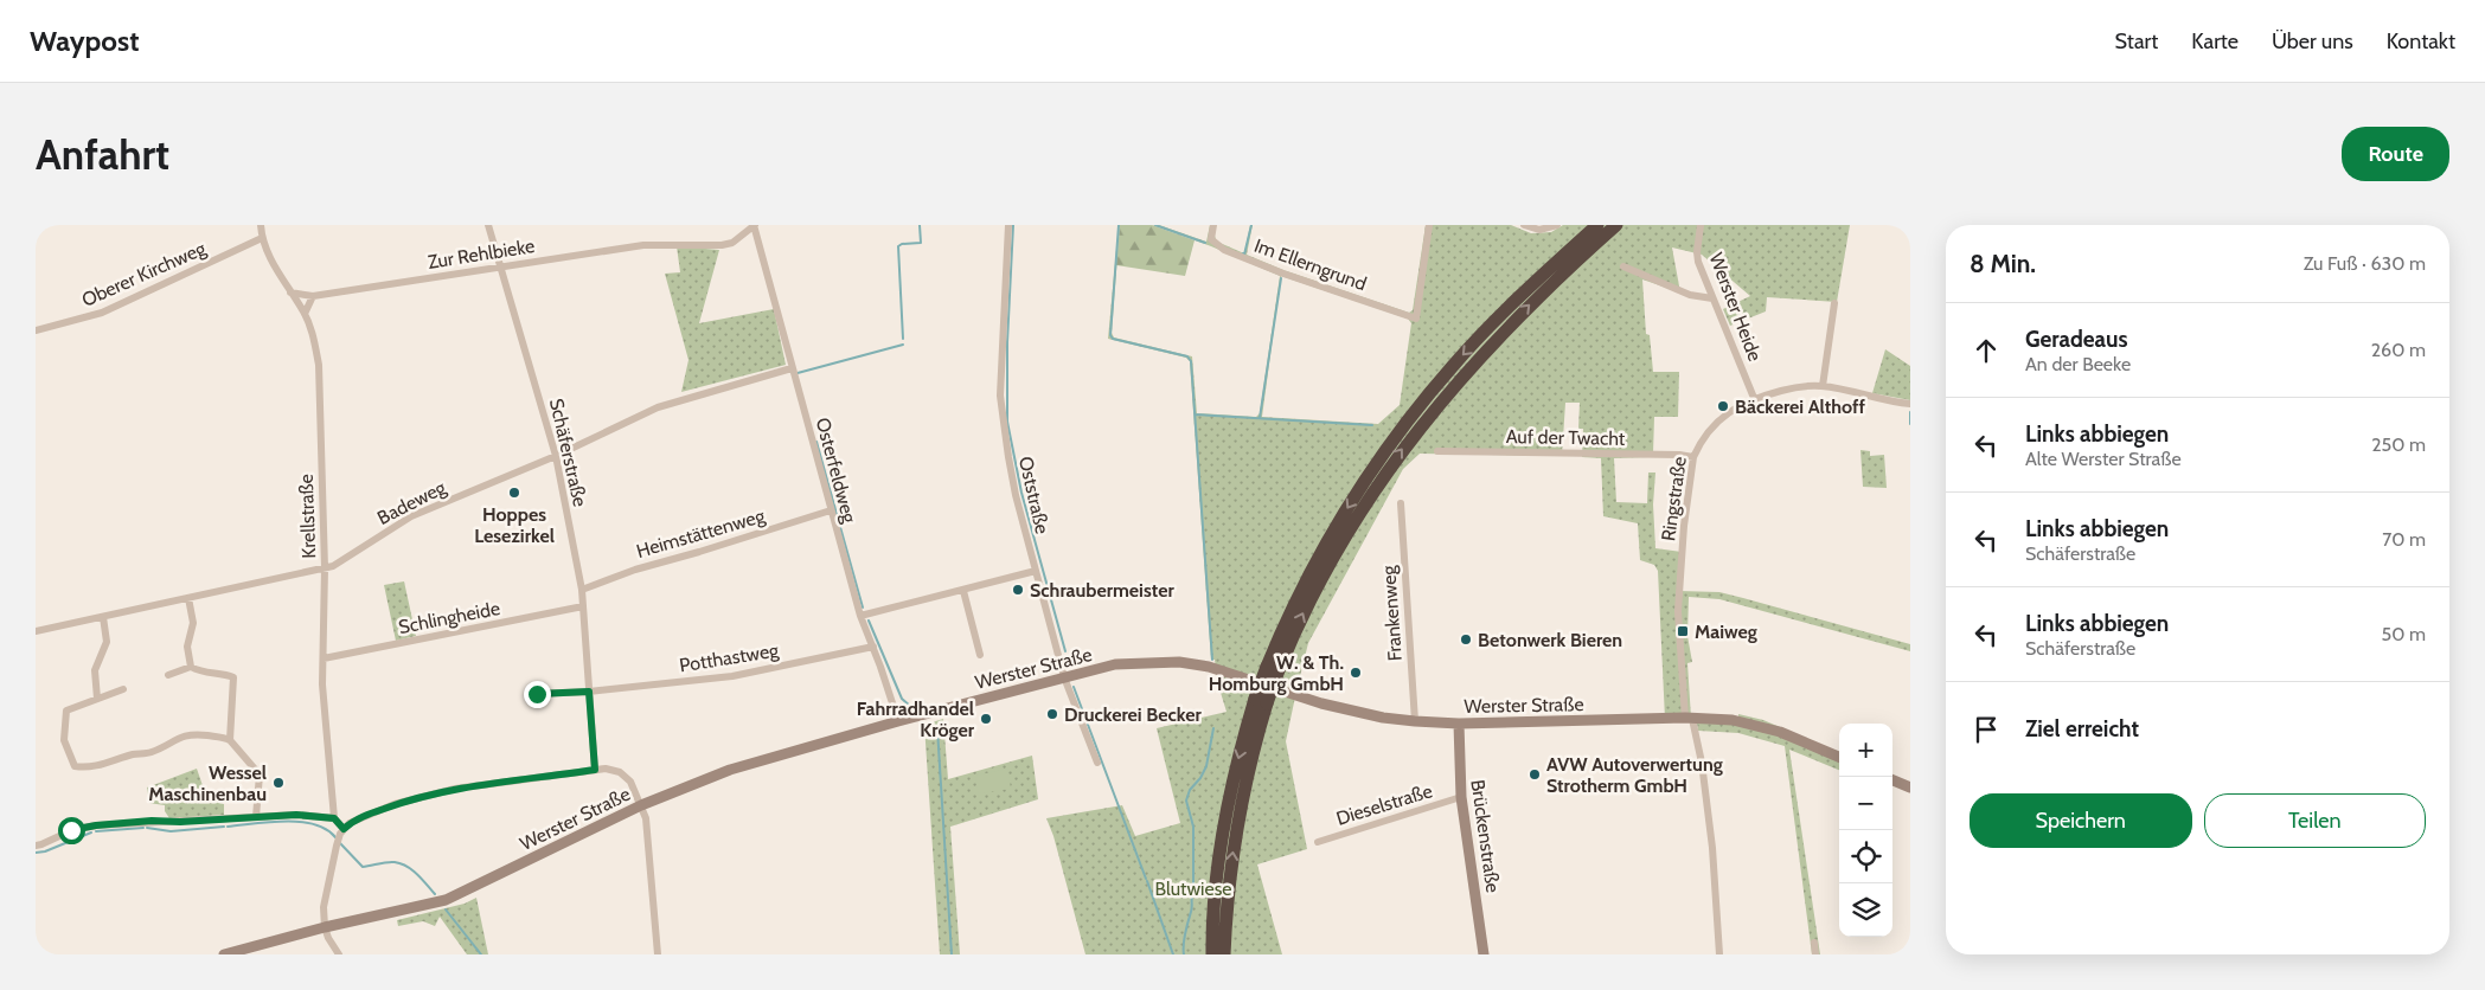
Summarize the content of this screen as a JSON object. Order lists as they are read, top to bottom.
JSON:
{
  "streets": {
    "main road": ["Werster Straße", "Brückenstraße"],
    "street": [
      "Zur Rehlbieke",
      "Im Ellerngrund",
      "Oberer Kirchweg",
      "Werster Heide",
      "Auf der Twacht",
      "Schäferstraße",
      "Osterfeldweg",
      "Oststraße",
      "Ringstraße",
      "Badeweg",
      "Krellstraße",
      "Heimstättenweg",
      "Frankenweg",
      "Schlingheide",
      "Potthastweg",
      "Dieselstraße"
    ]
  },
  "crossings": [
    ["Zur Rehlbieke", "Schäferstraße"],
    ["Zur Rehlbieke", "Osterfeldweg"],
    ["Zur Rehlbieke", "Krellstraße"],
    ["Oberer Kirchweg", "Krellstraße"],
    ["Werster Heide", "Ringstraße"],
    ["Auf der Twacht", "Ringstraße"],
    ["Schäferstraße", "Badeweg"],
    ["Schäferstraße", "Heimstättenweg"],
    ["Schäferstraße", "Schlingheide"],
    ["Schäferstraße", "Potthastweg"],
    ["Osterfeldweg", "Badeweg"],
    ["Osterfeldweg", "Heimstättenweg"],
    ["Osterfeldweg", "Potthastweg"],
    ["Osterfeldweg", "Werster Straße"],
    ["Oststraße", "Werster Straße"],
    ["Ringstraße", "Werster Straße"],
    ["Badeweg", "Krellstraße"],
    ["Krellstraße", "Schlingheide"],
    ["Frankenweg", "Werster Straße"],
    ["Werster Straße", "Brückenstraße"],
    ["Dieselstraße", "Brückenstraße"]
  ],
  "parks": ["Blutwiese"],
  "places": {
    "other": [
      "Bäckerei Althoff",
      "Hoppes Lesezirkel",
      "Schraubermeister",
      "Betonwerk Bieren",
      "W. & Th. Homburg GmbH",
      "Druckerei Becker",
      "Fahrradhandel Kröger",
      "AVW Autoverwertung Strotherm GmbH",
      "Wessel Maschinenbau"
    ],
    "transit": ["Maiweg"]
  },
  "page": {
    "header": "Waypost",
    "nav": [
      "Start",
      "Karte",
      "Über uns",
      "Kontakt"
    ],
    "buttons": [
      "Route",
      ["Speichern", "Teilen"]
    ],
    "title": "Anfahrt",
    "heading": ["8 Min.", "Zu Fuß · 630 m"],
    "list": [
      ["Geradeaus", "An der Beeke", "260 m"],
      ["Links abbiegen", "Alte Werster Straße", "250 m"],
      ["Links abbiegen", "Schäferstraße", "70 m"],
      ["Links abbiegen", "Schäferstraße", "50 m"],
      "Ziel erreicht"
    ],
    "map_buttons": ["+", "−"]
  }
}
